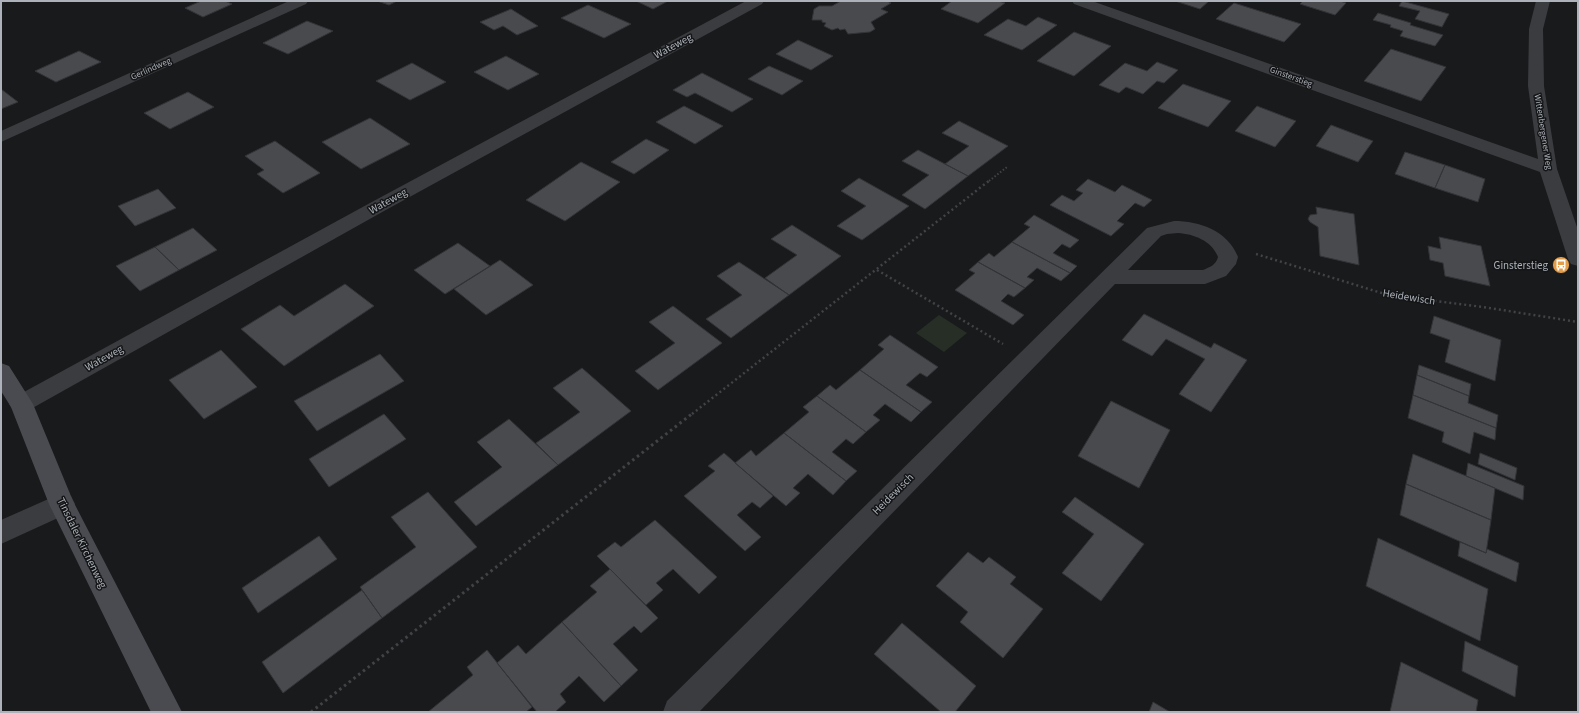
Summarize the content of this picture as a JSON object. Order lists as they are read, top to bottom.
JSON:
{
  "streets": {
    "street": [
      "Wateweg",
      "Gerlindweg",
      "Ginsterstieg",
      "Wittenbergener Weg",
      "Heidewisch",
      "Tinsdaler Kirchenweg"
    ]
  },
  "crossings": [
    ["Wateweg", "Tinsdaler Kirchenweg"],
    ["Ginsterstieg", "Wittenbergener Weg"]
  ],
  "places": {
    "bus stop": ["Ginsterstieg"]
  }
}
